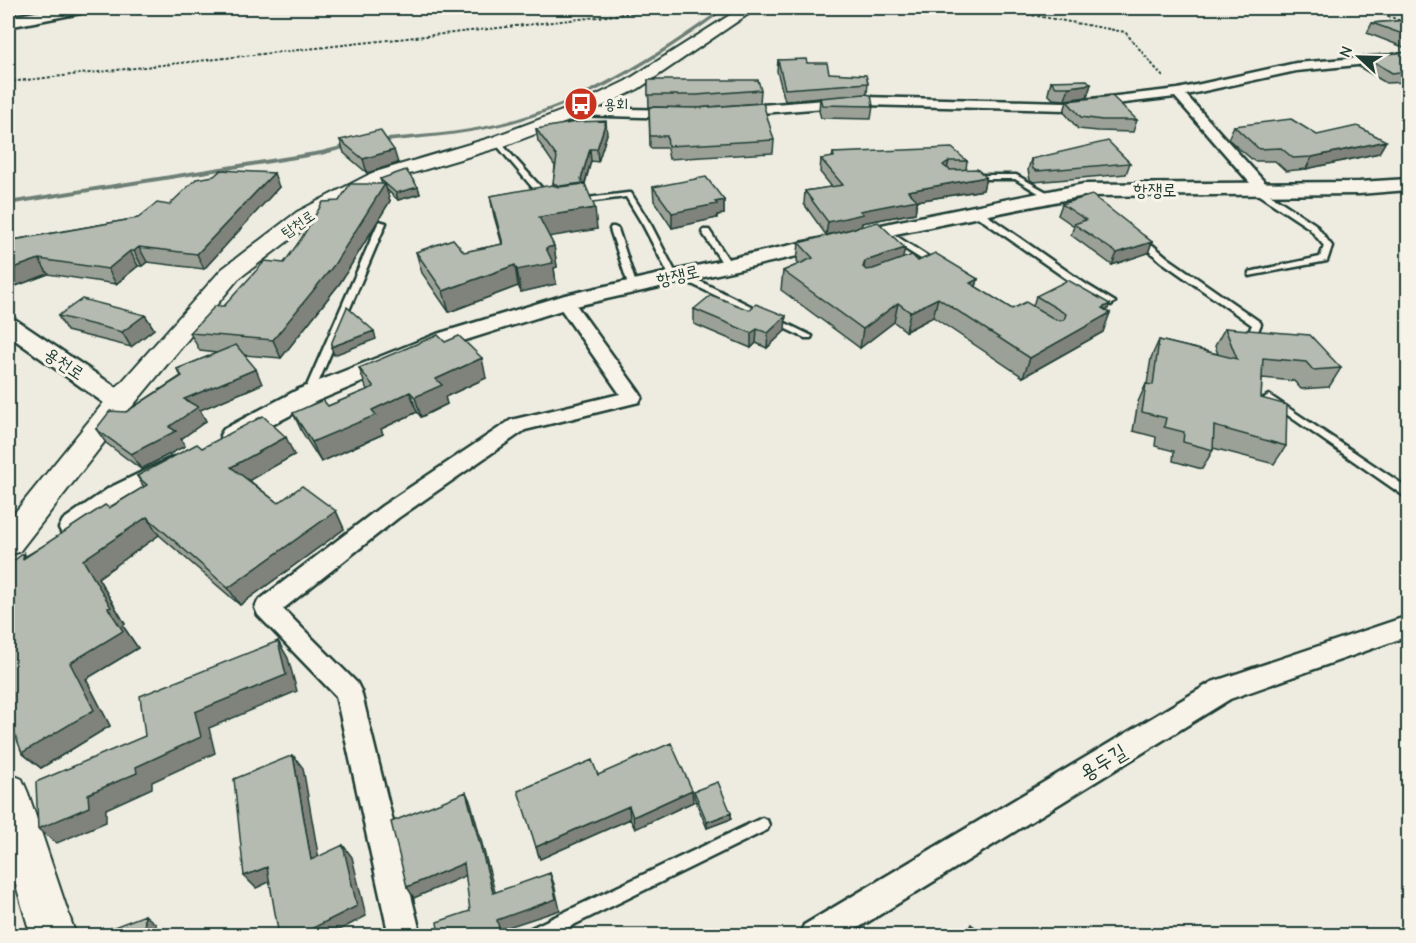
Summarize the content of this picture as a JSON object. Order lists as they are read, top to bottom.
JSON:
{
  "streets": {
    "main road": ["탑천로"],
    "street": ["항쟁로", "용천로", "용두길"]
  },
  "crossings": [
    ["탑천로", "용천로"]
  ],
  "places": {
    "bus stop": ["용회"]
  },
  "north": "left"
}
